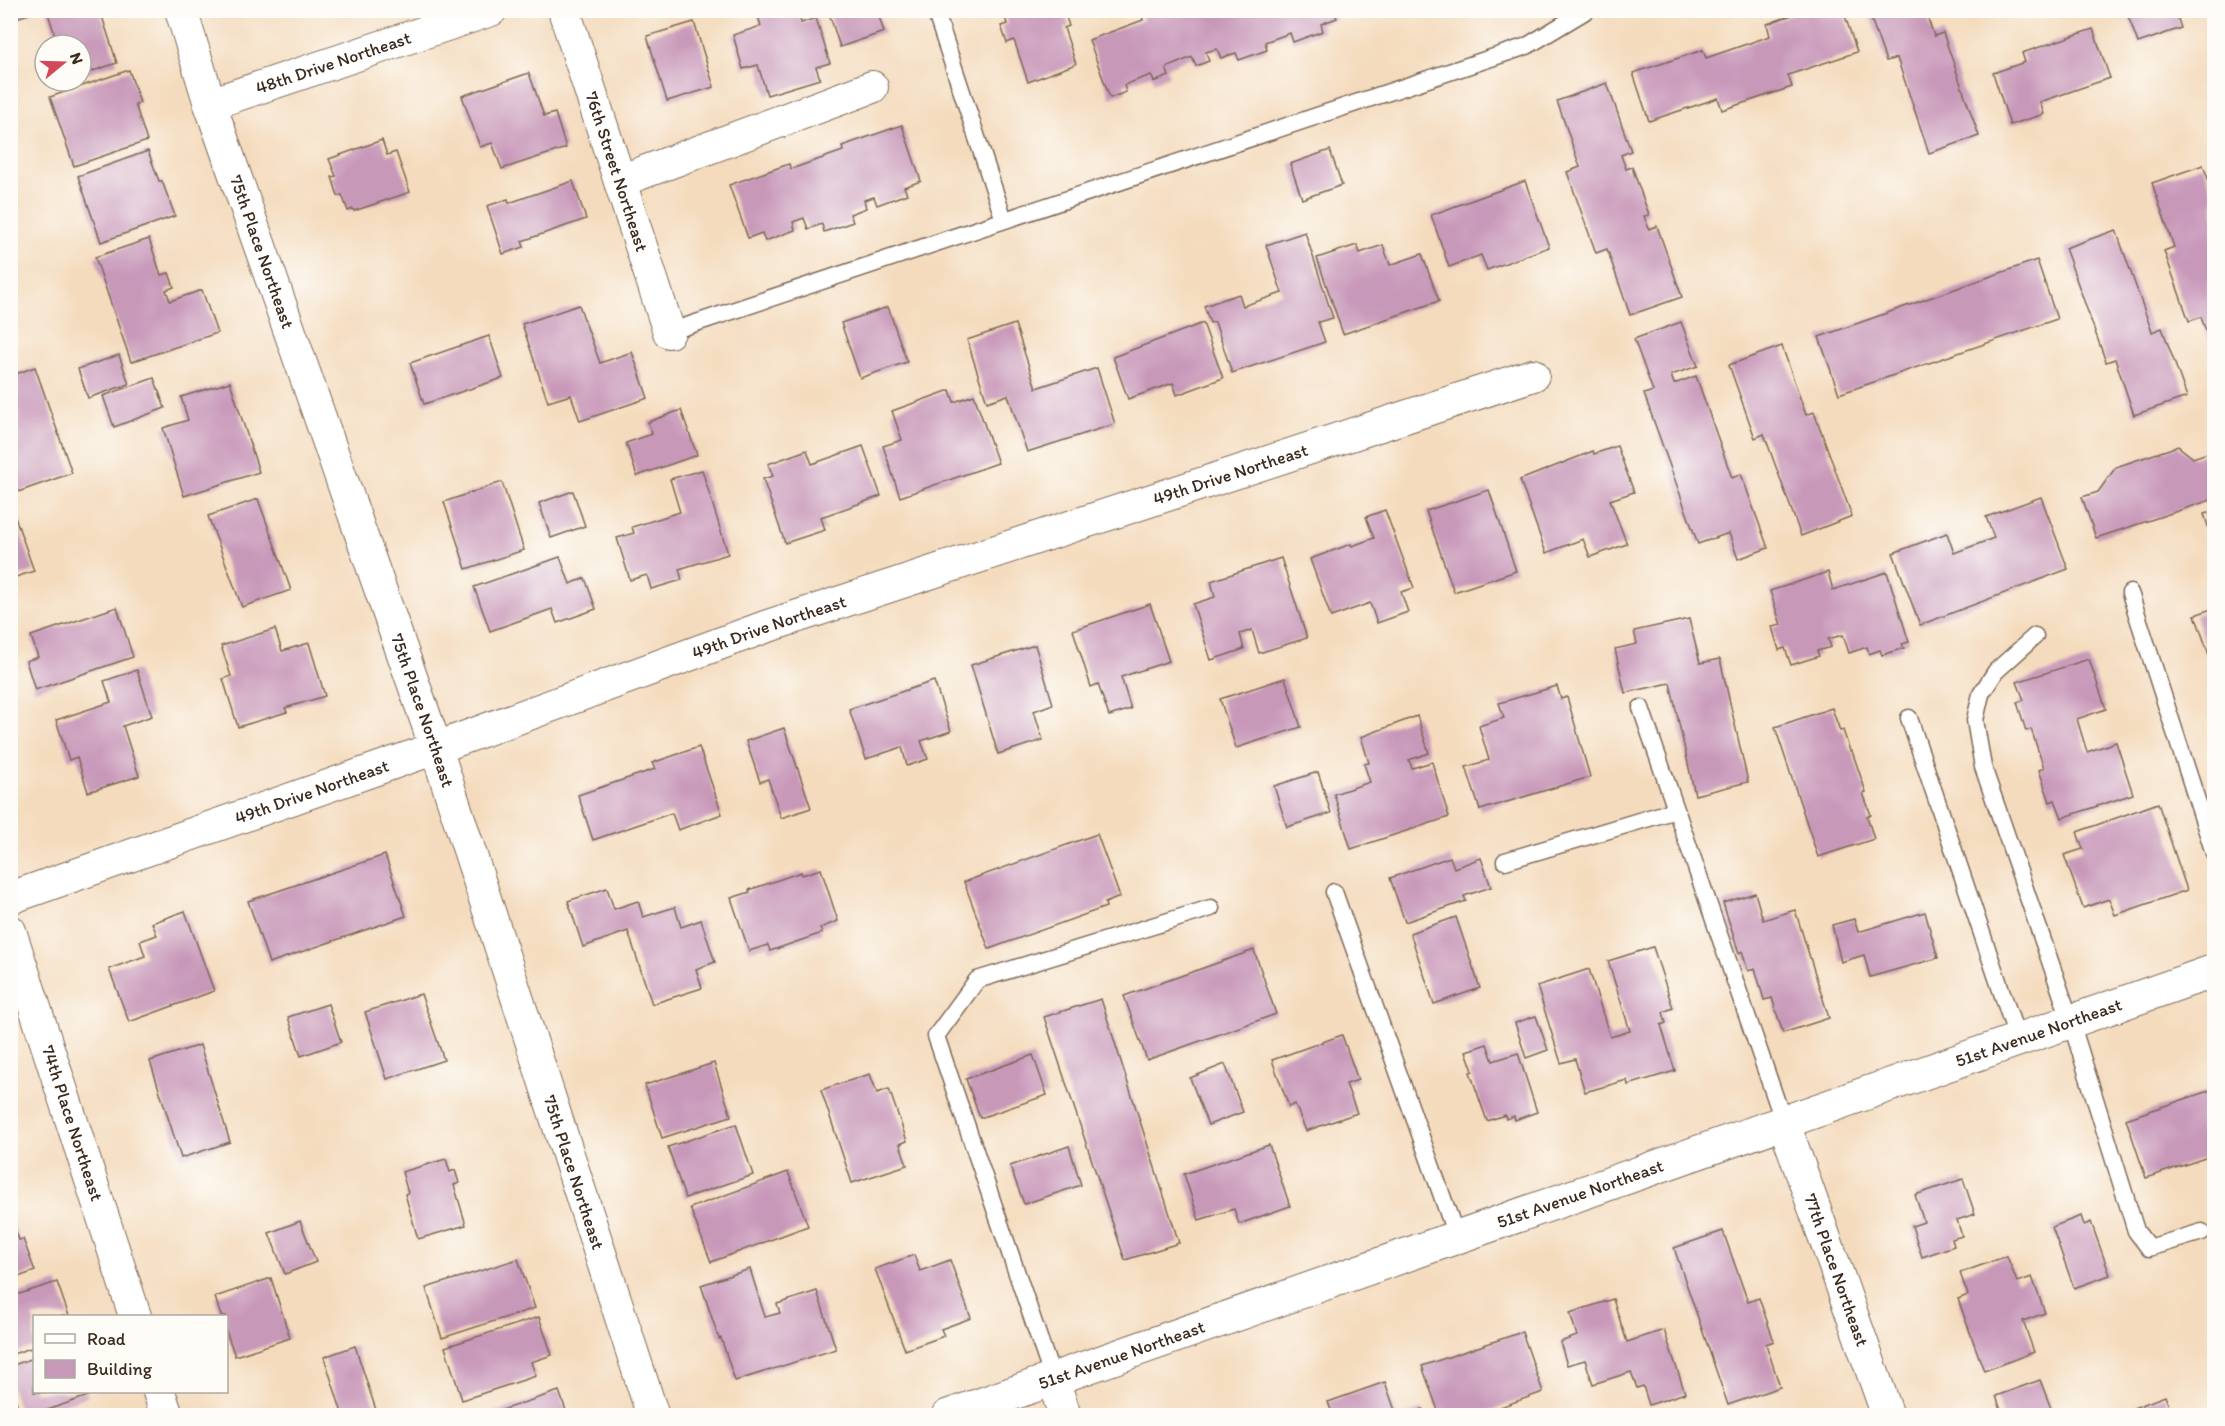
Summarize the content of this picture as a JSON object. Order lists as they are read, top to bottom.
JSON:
{
  "streets": {
    "street": [
      "48th Drive Northeast",
      "76th Street Northeast",
      "75th Place Northeast",
      "49th Drive Northeast",
      "51st Avenue Northeast",
      "74th Place Northeast",
      "77th Place Northeast"
    ]
  },
  "crossings": [
    ["48th Drive Northeast", "75th Place Northeast"],
    ["75th Place Northeast", "49th Drive Northeast"],
    ["51st Avenue Northeast", "77th Place Northeast"]
  ],
  "legend": ["Road", "Building"],
  "north": "right"
}
